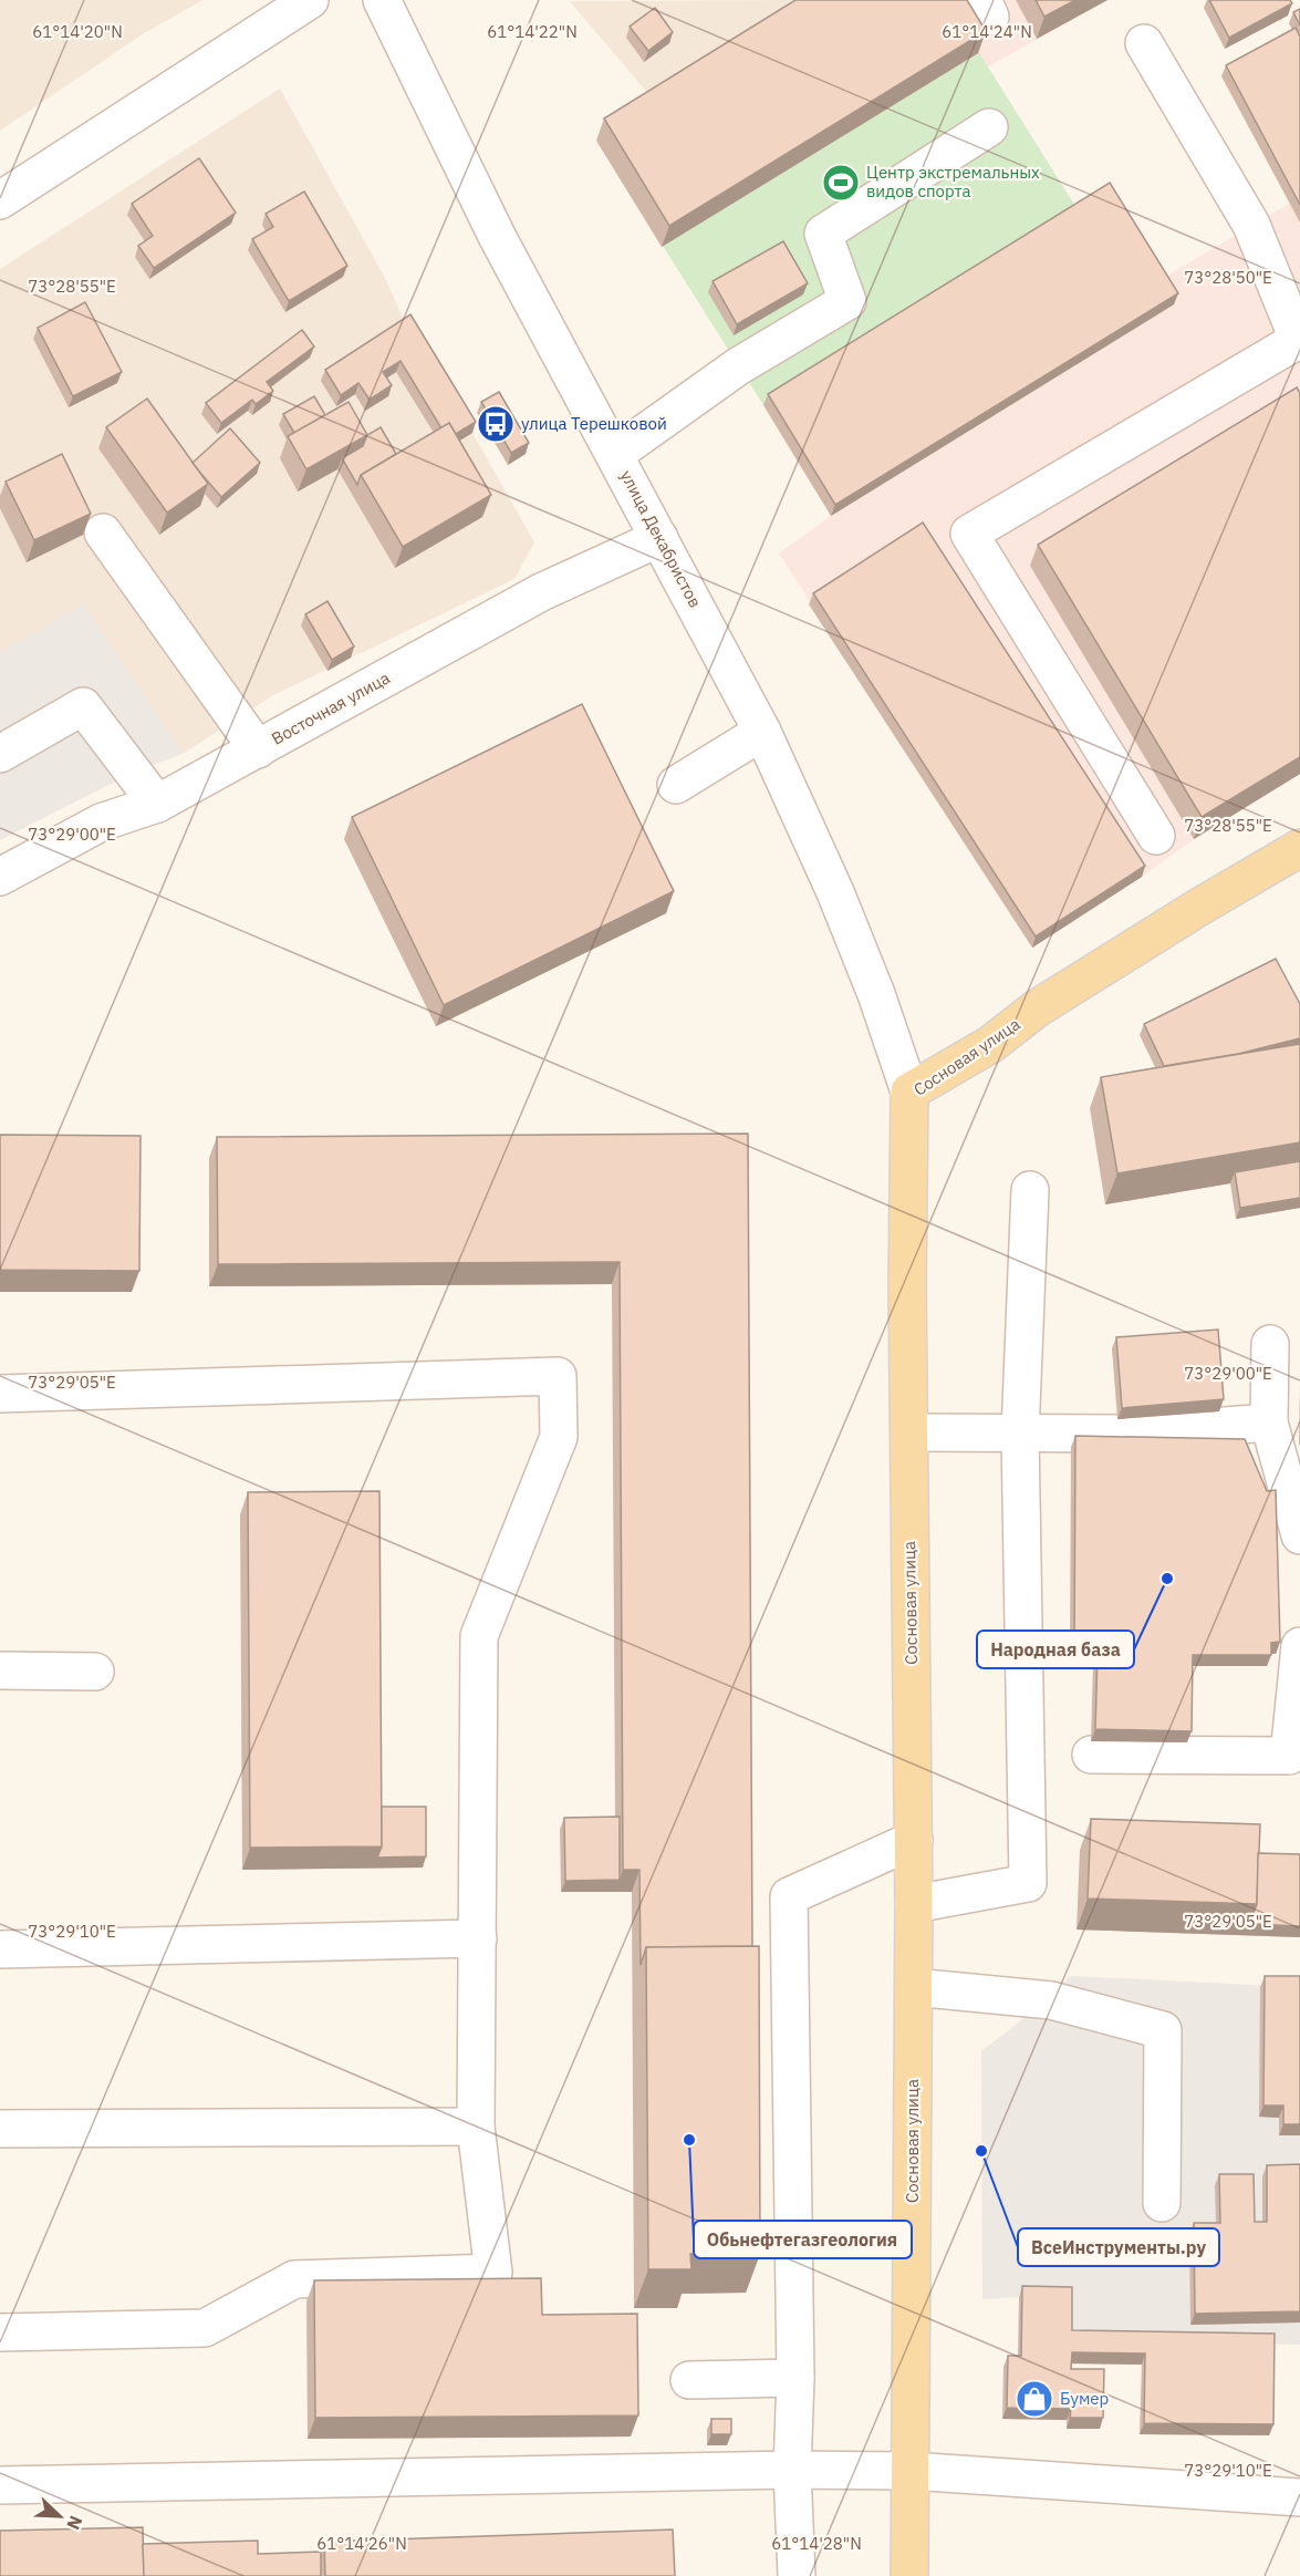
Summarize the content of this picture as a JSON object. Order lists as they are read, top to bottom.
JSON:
{
  "streets": {
    "main road": ["Сосновая улица"],
    "street": ["улица Декабристов", "Восточная улица"]
  },
  "crossings": [
    ["улица Декабристов", "Восточная улица"],
    ["улица Декабристов", "Сосновая улица"]
  ],
  "places": {
    "sports": ["Центр экстремальных видов спорта"],
    "bus stop": ["улица Терешковой"],
    "other": ["Народная база", "Обьнефтегазгеология", "ВсеИнструменты.ру"],
    "shop": ["Бумер"]
  },
  "north": "bottom right",
  "coordinates": [
    "61°14'20\"N",
    "61°14'22\"N",
    "61°14'24\"N",
    "73°28'50\"E",
    "73°28'55\"E",
    "73°29'00\"E",
    "73°29'05\"E",
    "73°29'10\"E",
    "61°14'26\"N",
    "61°14'28\"N"
  ]
}
